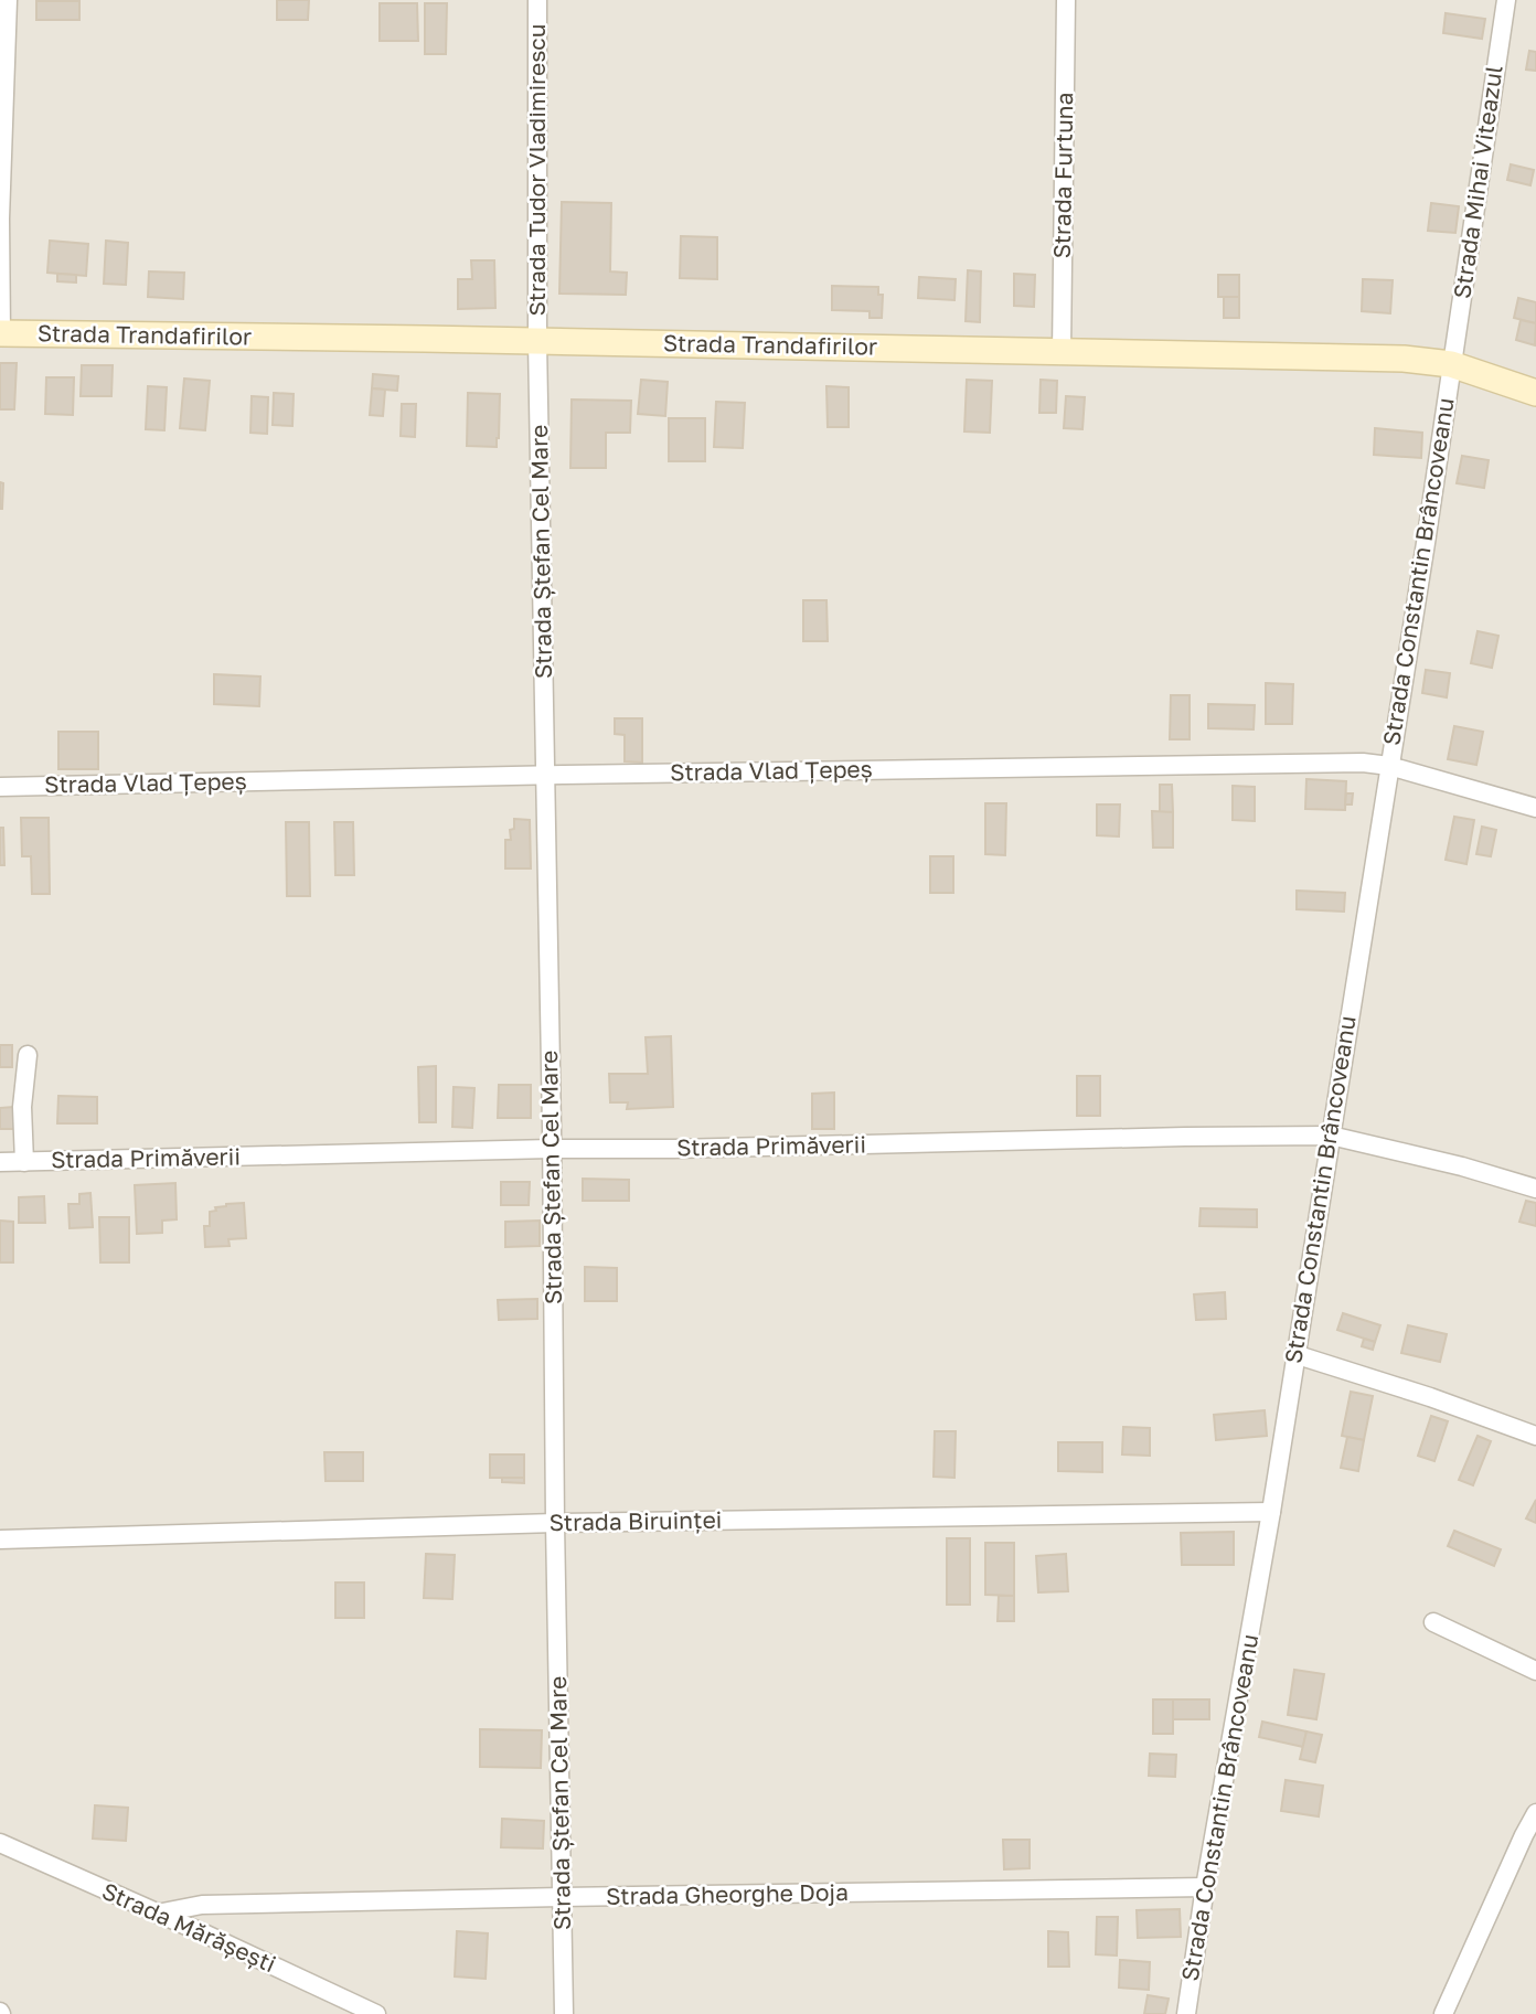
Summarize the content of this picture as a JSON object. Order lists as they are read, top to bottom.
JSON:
{
  "streets": {
    "main road": ["Strada Trandafirilor"],
    "street": [
      "Strada Tudor Vladimirescu",
      "Strada Furtuna",
      "Strada Mihai Viteazul",
      "Strada Ștefan Cel Mare",
      "Strada Constantin Brâncoveanu",
      "Strada Vlad Țepeș",
      "Strada Primăverii",
      "Strada Biruinței",
      "Strada Gheorghe Doja",
      "Strada Mărășești"
    ]
  },
  "crossings": [
    ["Strada Tudor Vladimirescu", "Strada Trandafirilor"],
    ["Strada Tudor Vladimirescu", "Strada Ștefan Cel Mare"],
    ["Strada Furtuna", "Strada Trandafirilor"],
    ["Strada Mihai Viteazul", "Strada Trandafirilor"],
    ["Strada Mihai Viteazul", "Strada Constantin Brâncoveanu"],
    ["Strada Trandafirilor", "Strada Ștefan Cel Mare"],
    ["Strada Trandafirilor", "Strada Constantin Brâncoveanu"],
    ["Strada Ștefan Cel Mare", "Strada Vlad Țepeș"],
    ["Strada Ștefan Cel Mare", "Strada Primăverii"],
    ["Strada Ștefan Cel Mare", "Strada Biruinței"],
    ["Strada Ștefan Cel Mare", "Strada Gheorghe Doja"],
    ["Strada Constantin Brâncoveanu", "Strada Vlad Țepeș"],
    ["Strada Constantin Brâncoveanu", "Strada Primăverii"],
    ["Strada Constantin Brâncoveanu", "Strada Biruinței"],
    ["Strada Constantin Brâncoveanu", "Strada Gheorghe Doja"],
    ["Strada Gheorghe Doja", "Strada Mărășești"]
  ]
}
